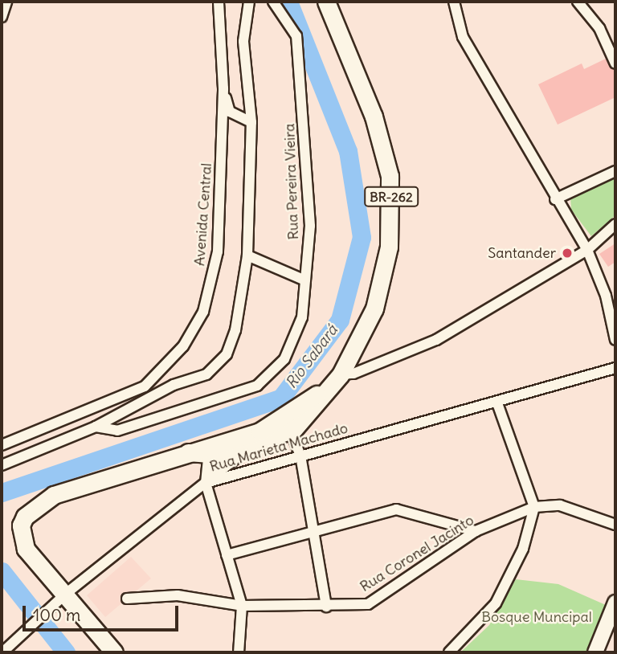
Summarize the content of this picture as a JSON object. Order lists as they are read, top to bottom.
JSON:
{
  "streets": {
    "main road": ["BR-262"],
    "street": [
      "Rua Pereira Vieira",
      "Avenida Central",
      "Rua Marieta Machado",
      "Rua Coronel Jacinto"
    ]
  },
  "crossings": [
    ["BR-262", "Rua Marieta Machado"]
  ],
  "water": ["Rio Sabará"],
  "parks": ["Bosque Muncipal"],
  "places": ["Santander"],
  "scale_bar": "100 m"
}
